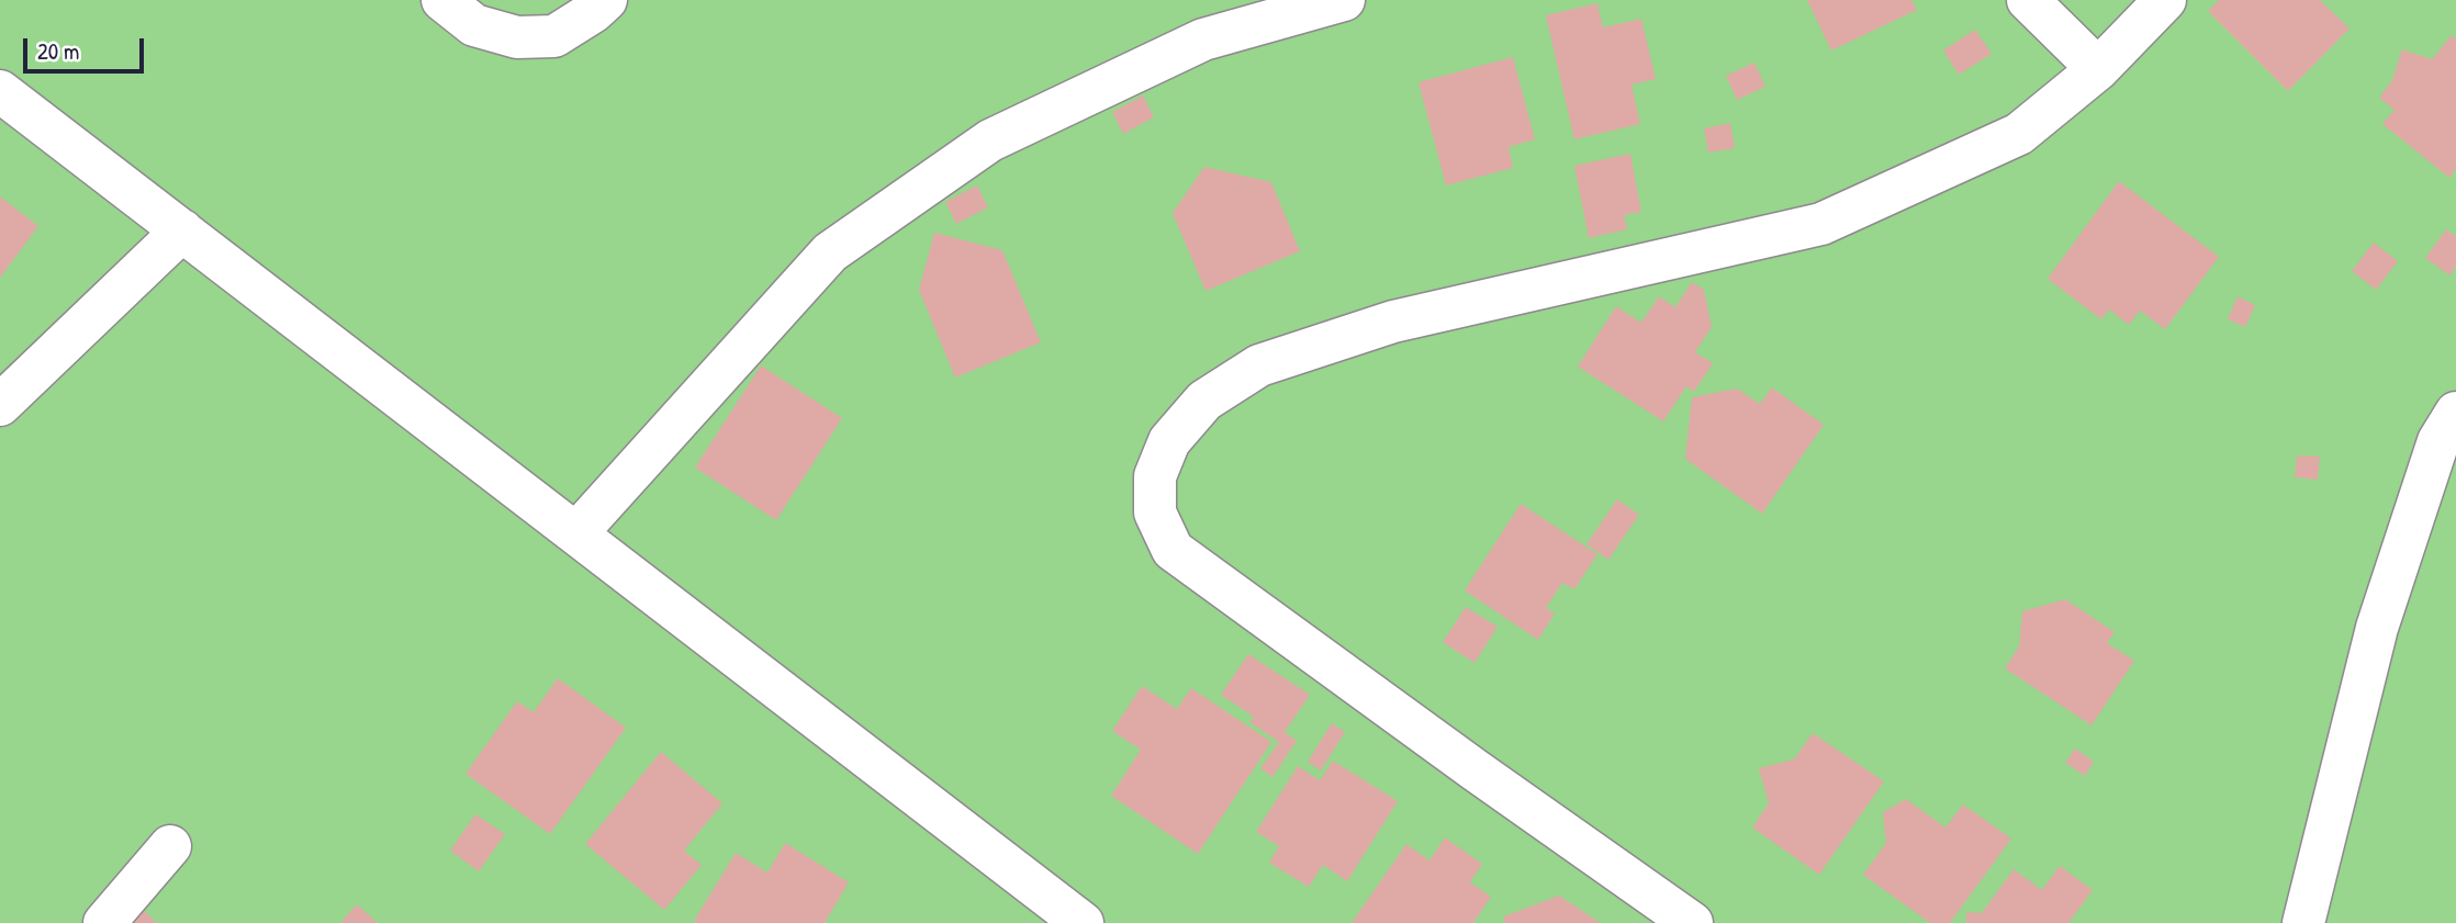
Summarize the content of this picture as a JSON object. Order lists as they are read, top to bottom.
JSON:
{
  "scale_bar": "20 m"
}
